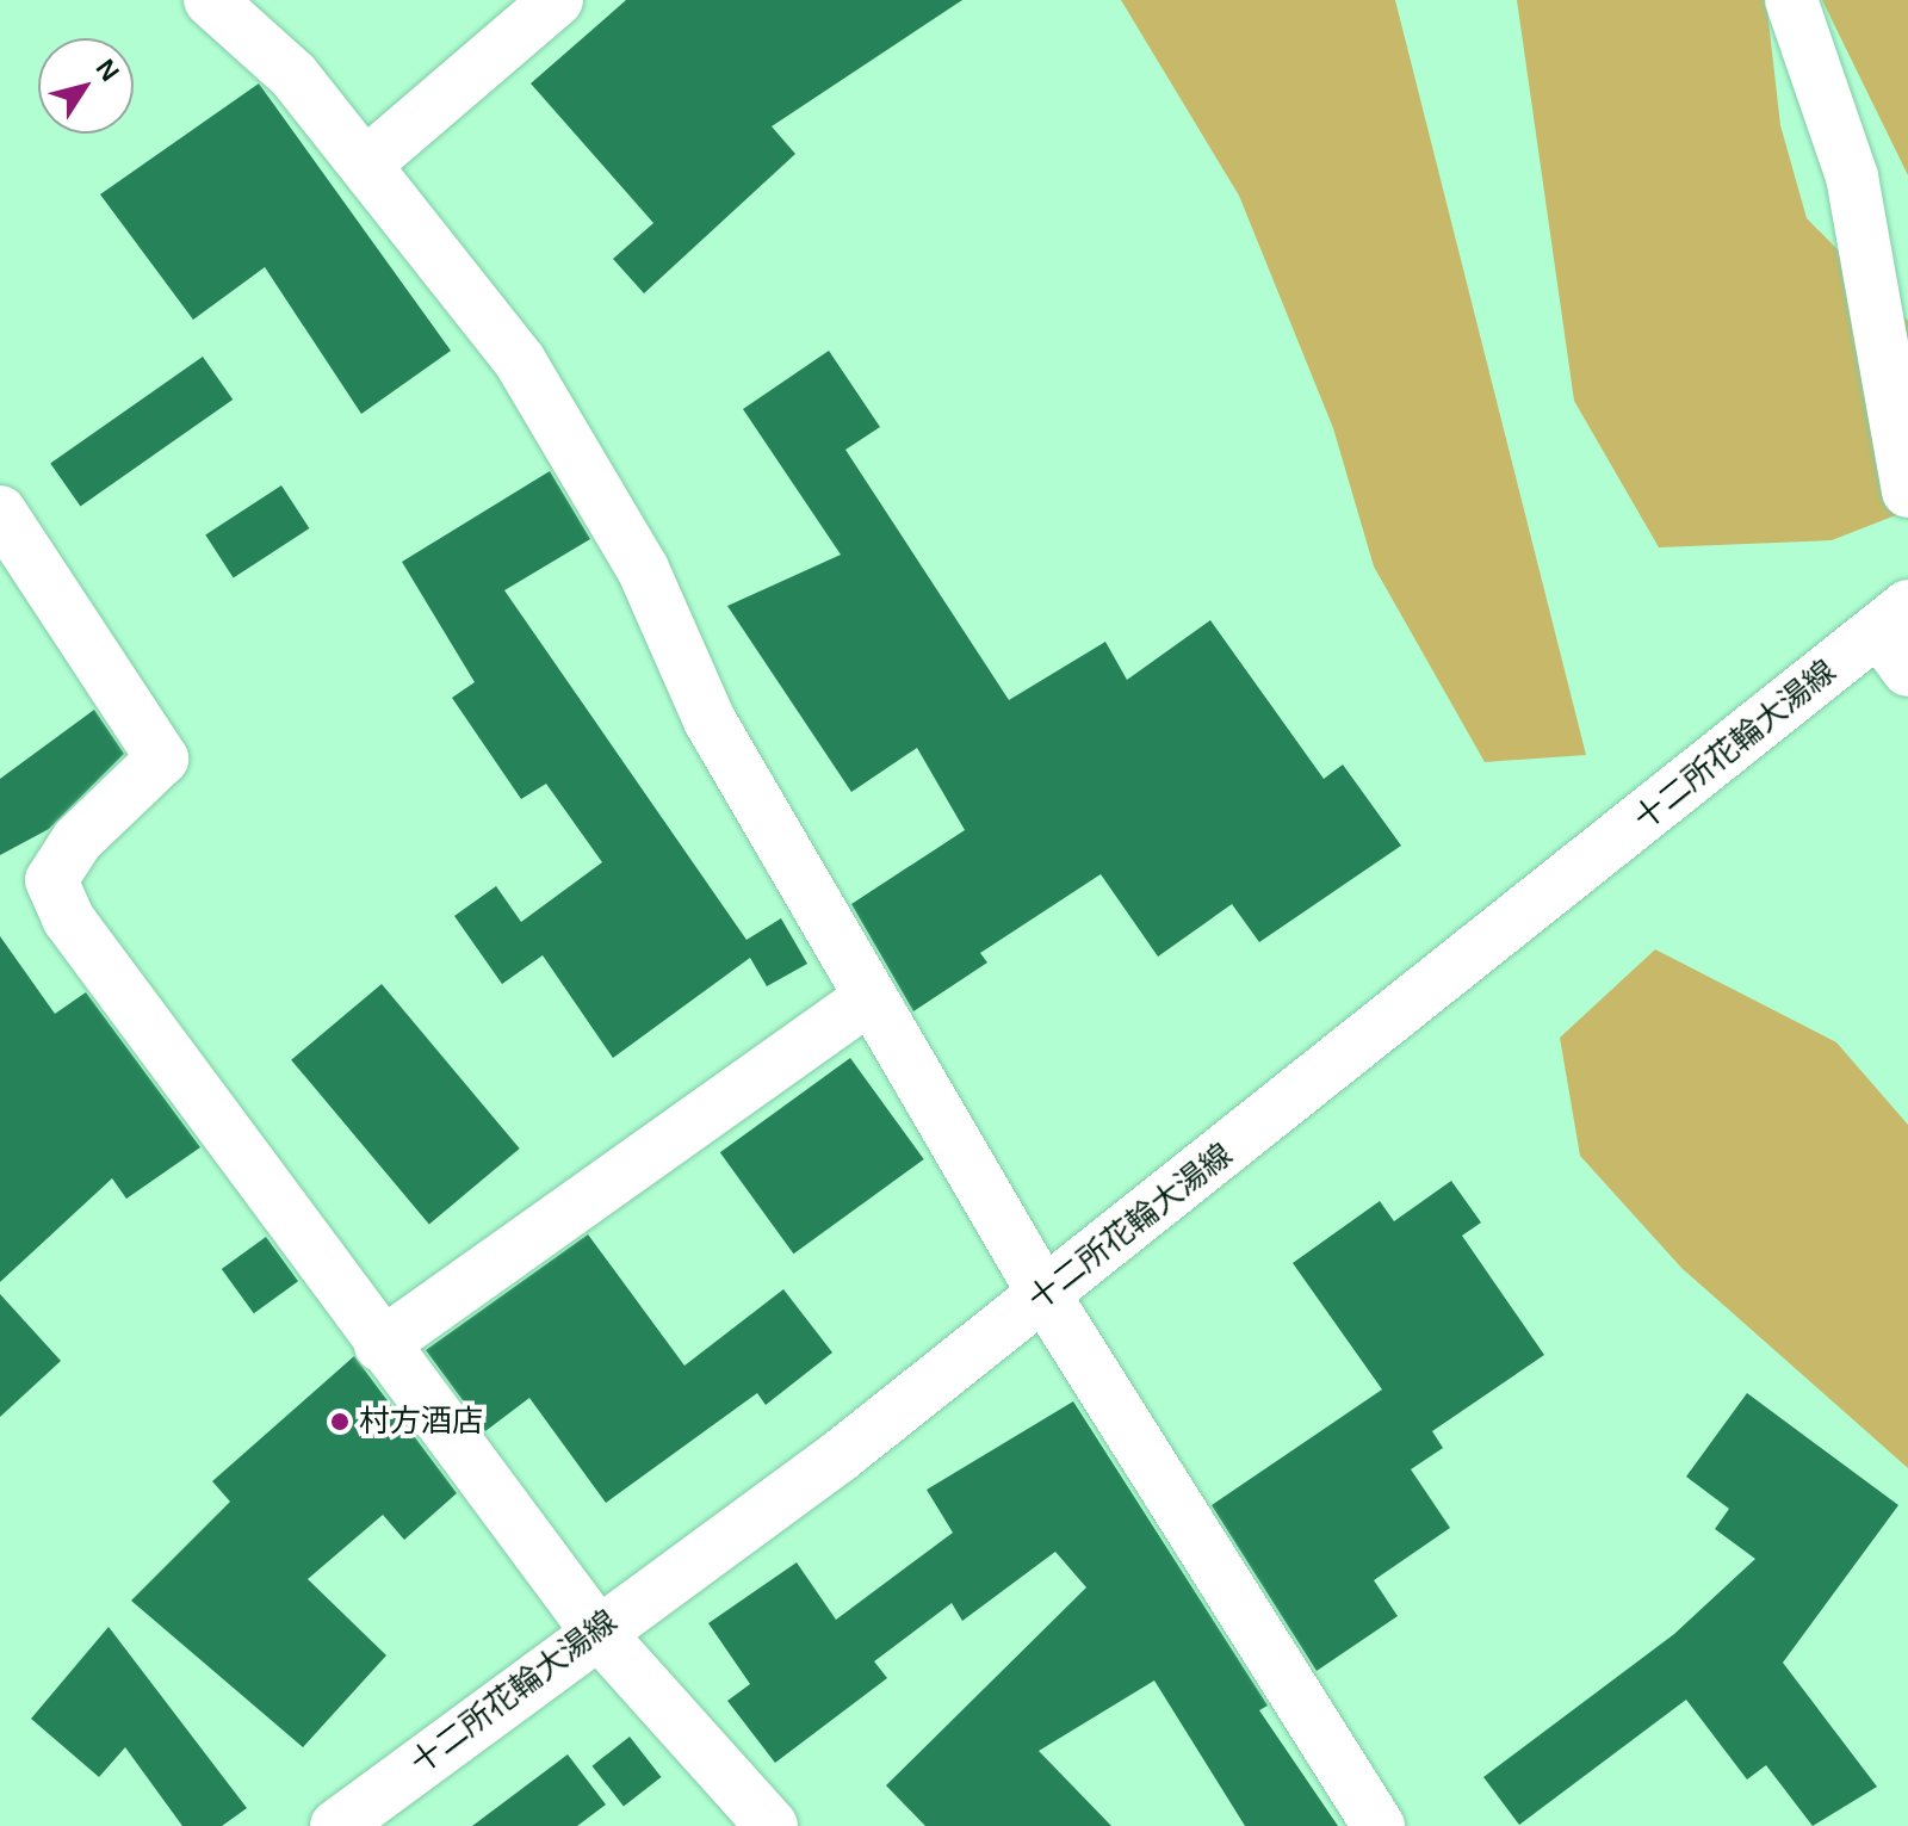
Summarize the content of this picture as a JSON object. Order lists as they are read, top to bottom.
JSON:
{
  "streets": {
    "street": ["十二所花輪大湯線"]
  },
  "places": ["村方酒店"],
  "north": "top right"
}
